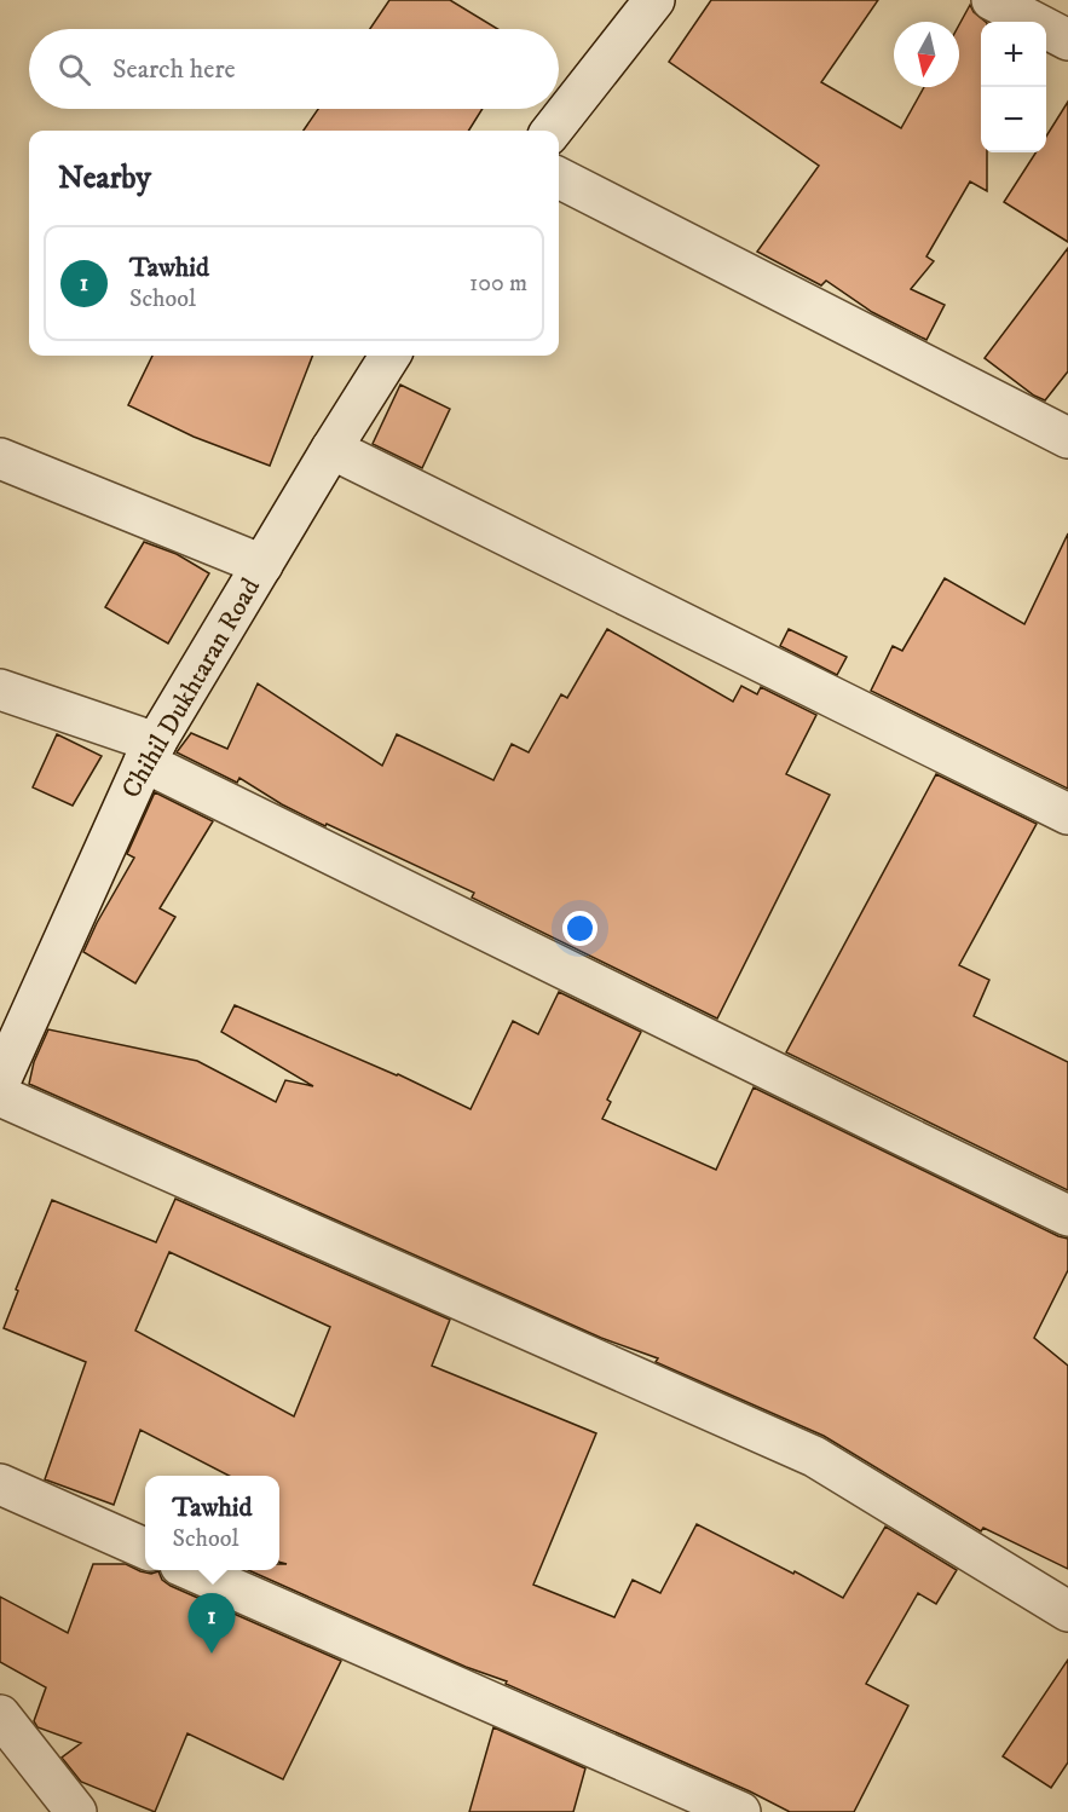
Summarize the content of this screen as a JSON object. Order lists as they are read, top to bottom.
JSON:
{
  "streets": {
    "street": ["Chihil Dukhtaran Road"]
  },
  "north": "bottom",
  "page": {
    "map_buttons": ["+", "−"],
    "search": "Search here",
    "heading": "Nearby",
    "list": [
      {
        "mark": "1",
        "name": "Tawhid",
        "note": "School",
        "value": "100 m"
      }
    ],
    "popup": ["Tawhid", "School"],
    "pins": "1"
  }
}
